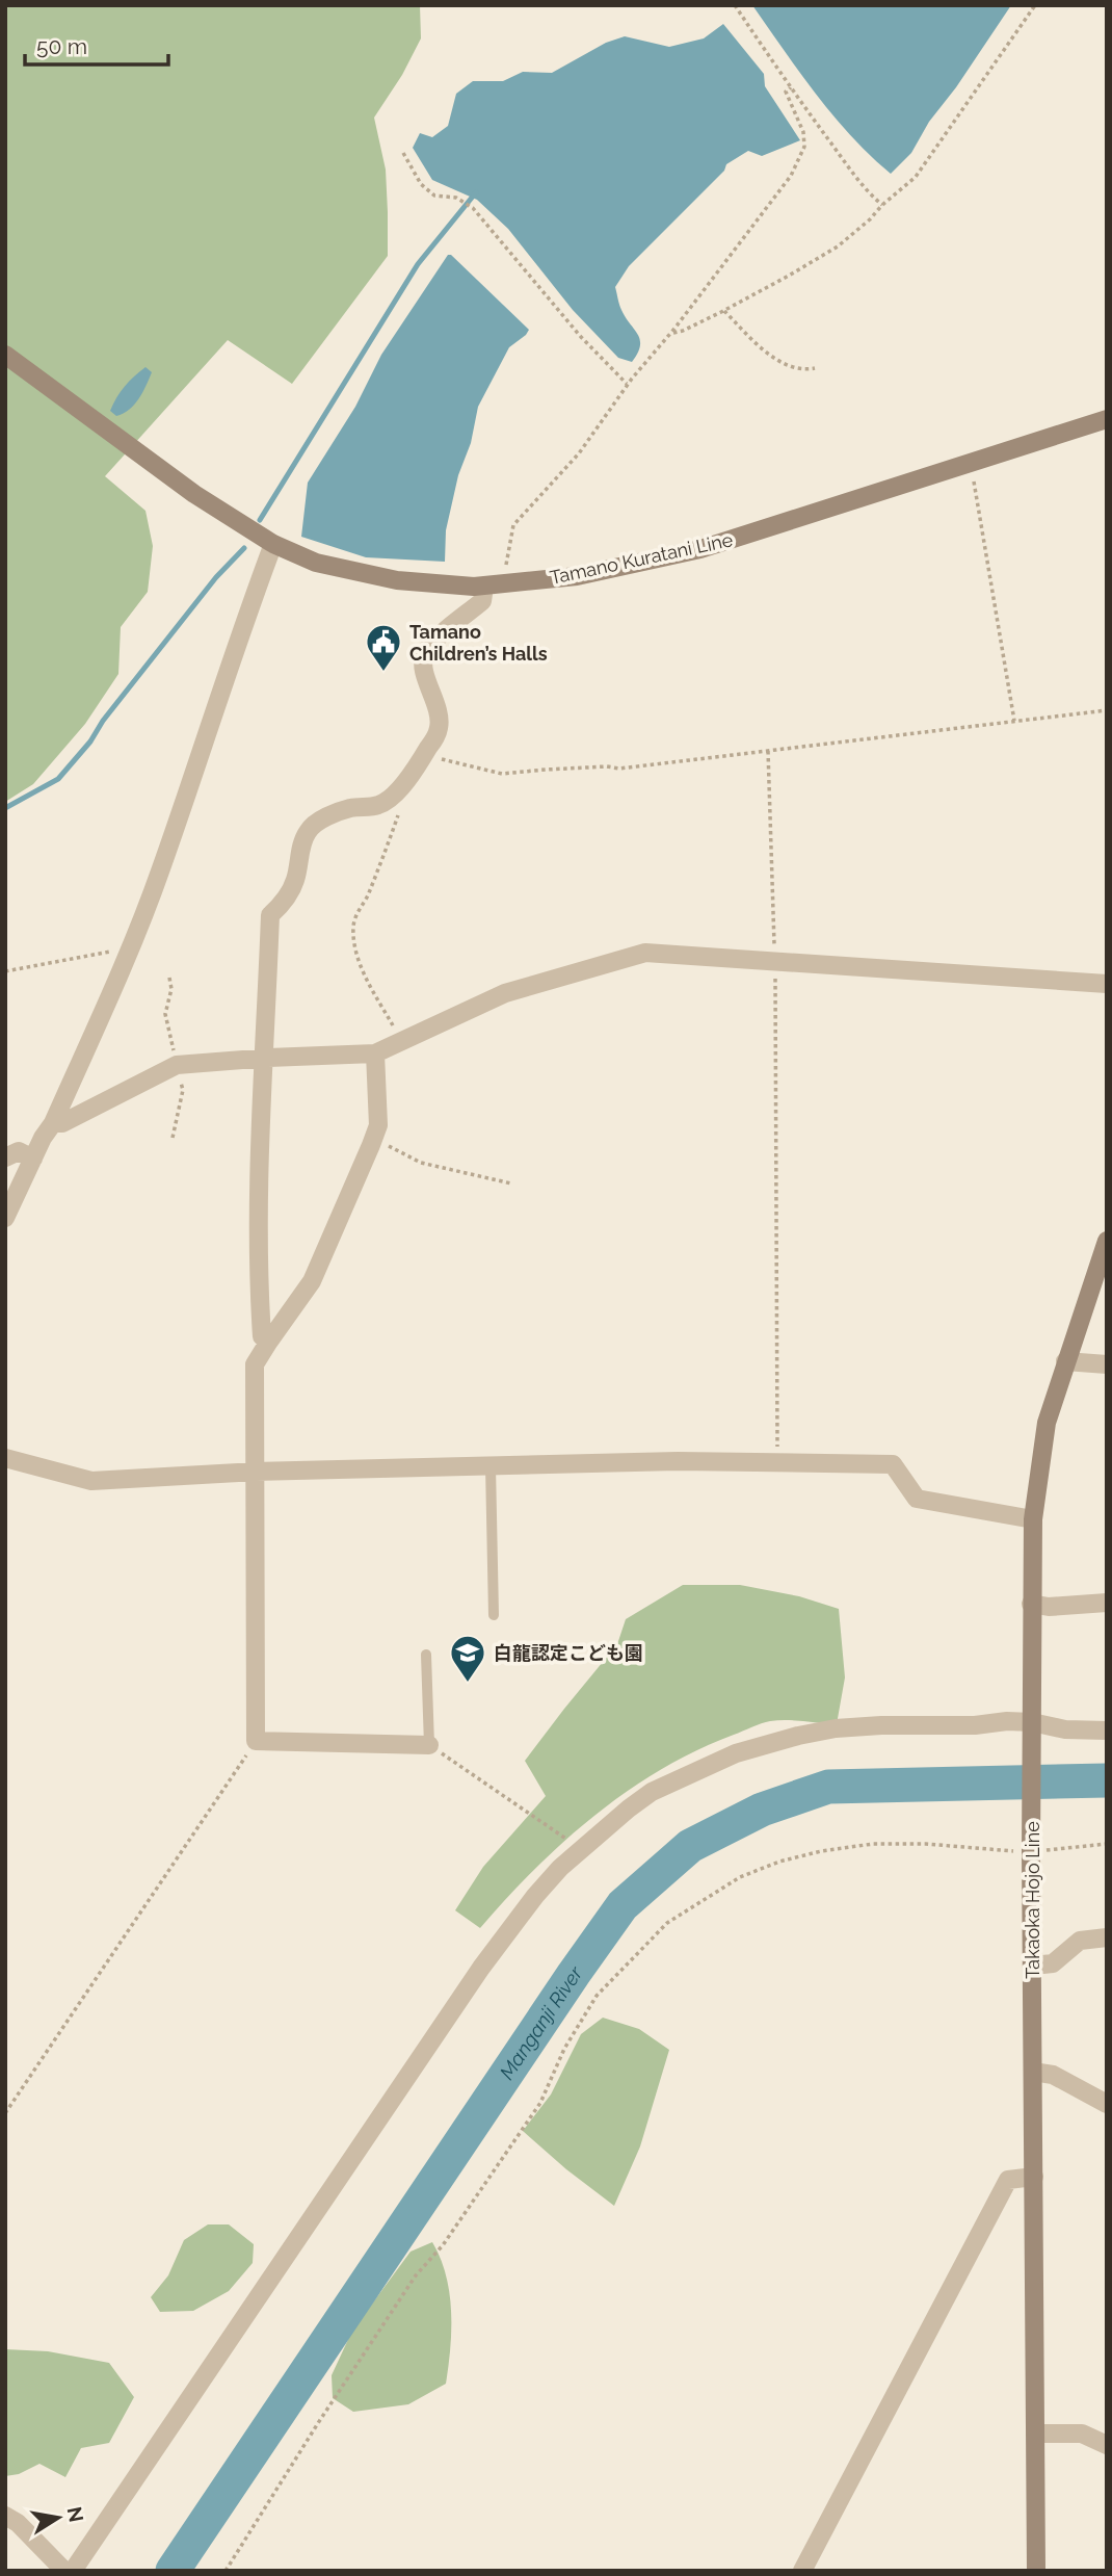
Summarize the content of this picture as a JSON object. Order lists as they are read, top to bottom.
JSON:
{
  "streets": {
    "main road": ["Tamano Kuratani Line", "Takaoka Hojo Line"]
  },
  "water": ["Manganji River"],
  "places": {
    "public building": ["Tamano Children’s Halls"],
    "school or university": ["白龍認定こども園"]
  },
  "scale_bar": "50 m",
  "north": "right"
}
